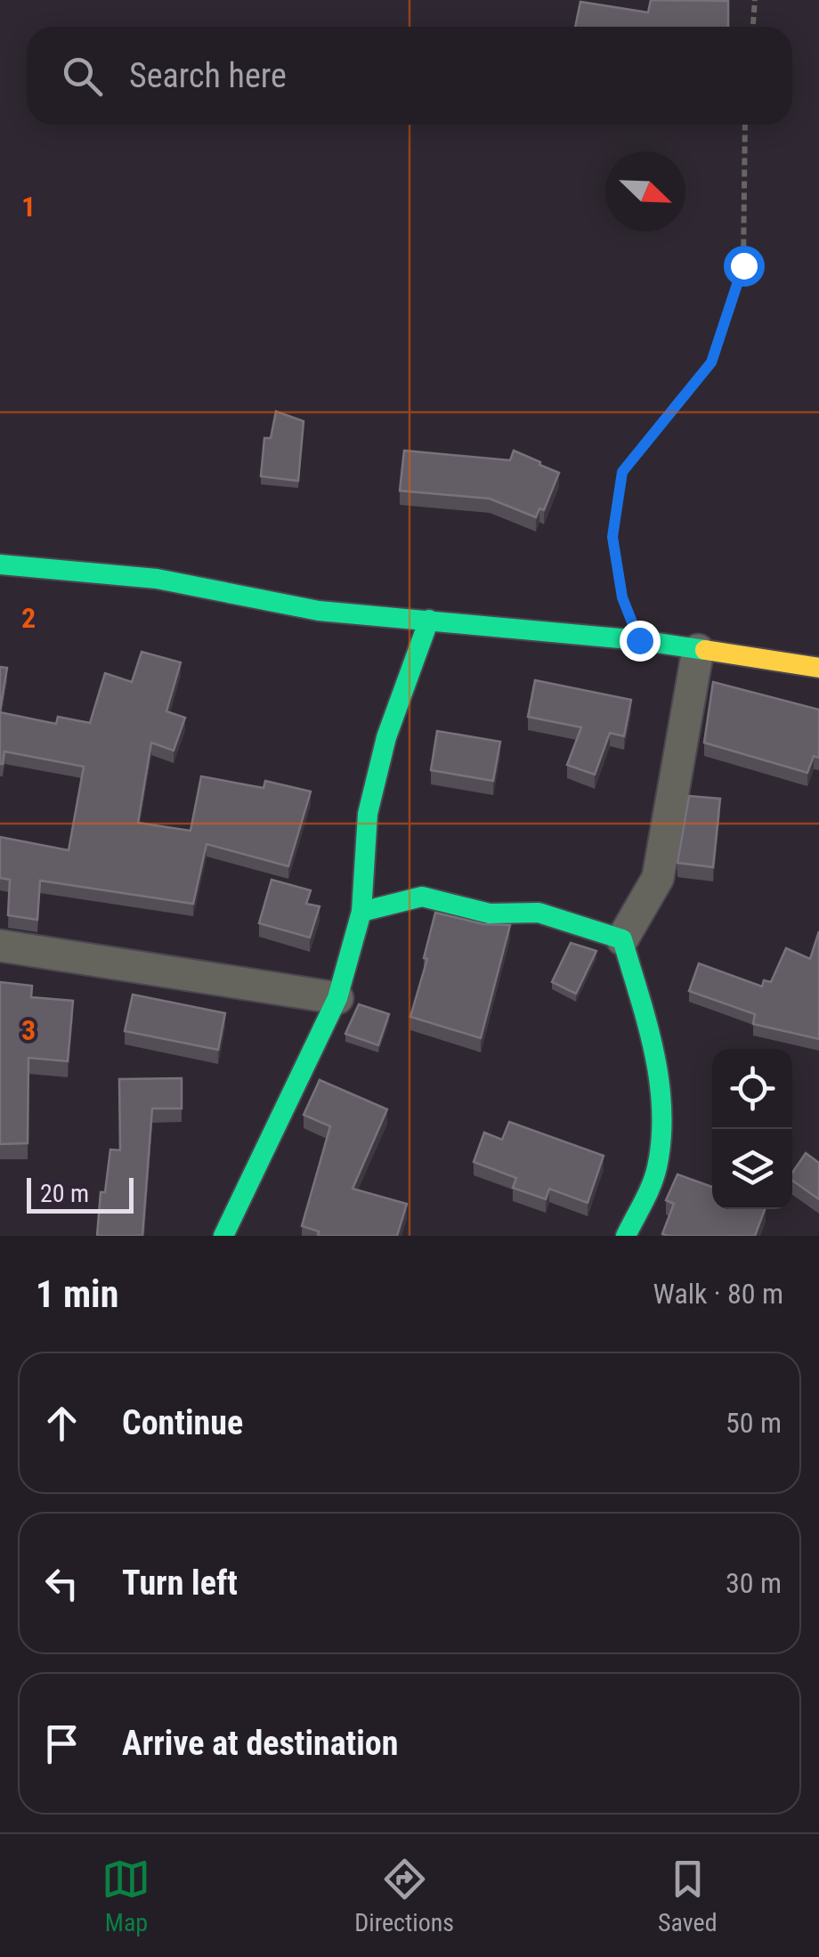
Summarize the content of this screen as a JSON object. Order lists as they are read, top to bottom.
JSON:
{
  "scale_bar": "20 m",
  "north": "bottom right",
  "page": {
    "search": "Search here",
    "scale": "20 m",
    "heading": ["1 min", "Walk · 80 m"],
    "list": [
      ["Continue", "50 m"],
      ["Turn left", "30 m"],
      "Arrive at destination"
    ],
    "nav": ["Map", "Directions", "Saved"]
  },
  "grid": {
    "rows": ["1", "2", "3"]
  }
}
